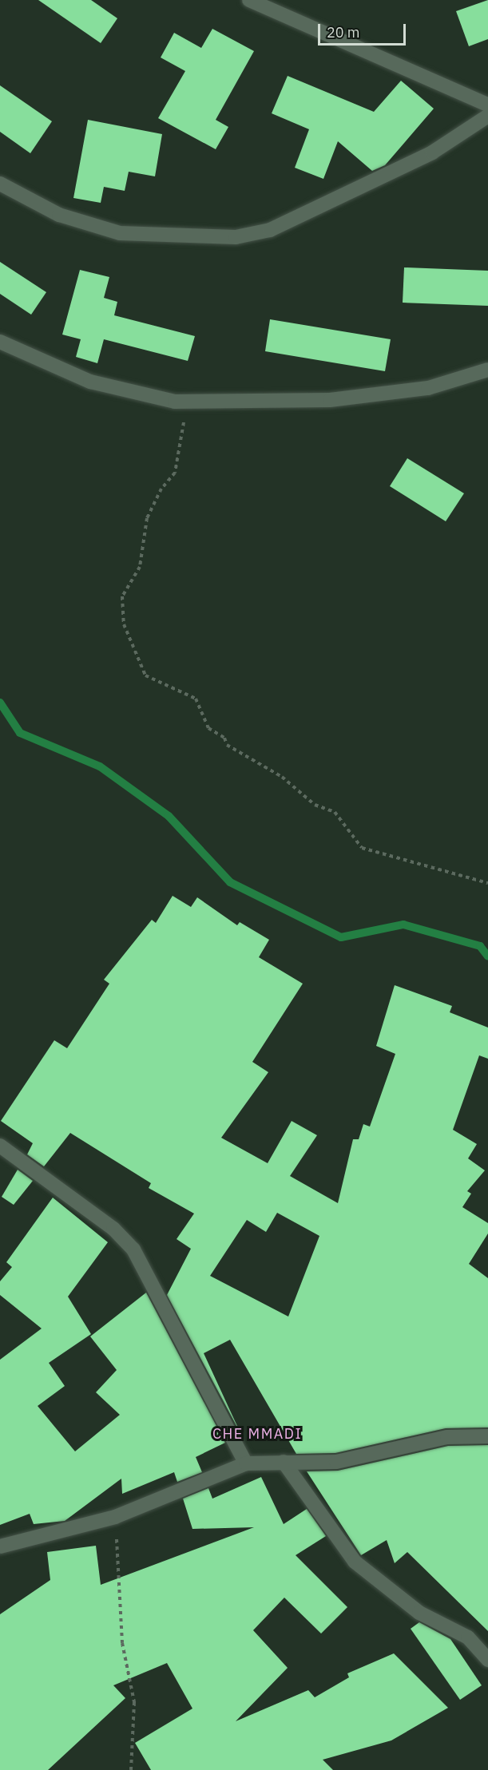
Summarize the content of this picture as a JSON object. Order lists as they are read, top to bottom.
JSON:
{
  "districts": ["CHE MMADI"],
  "scale_bar": "20 m"
}
